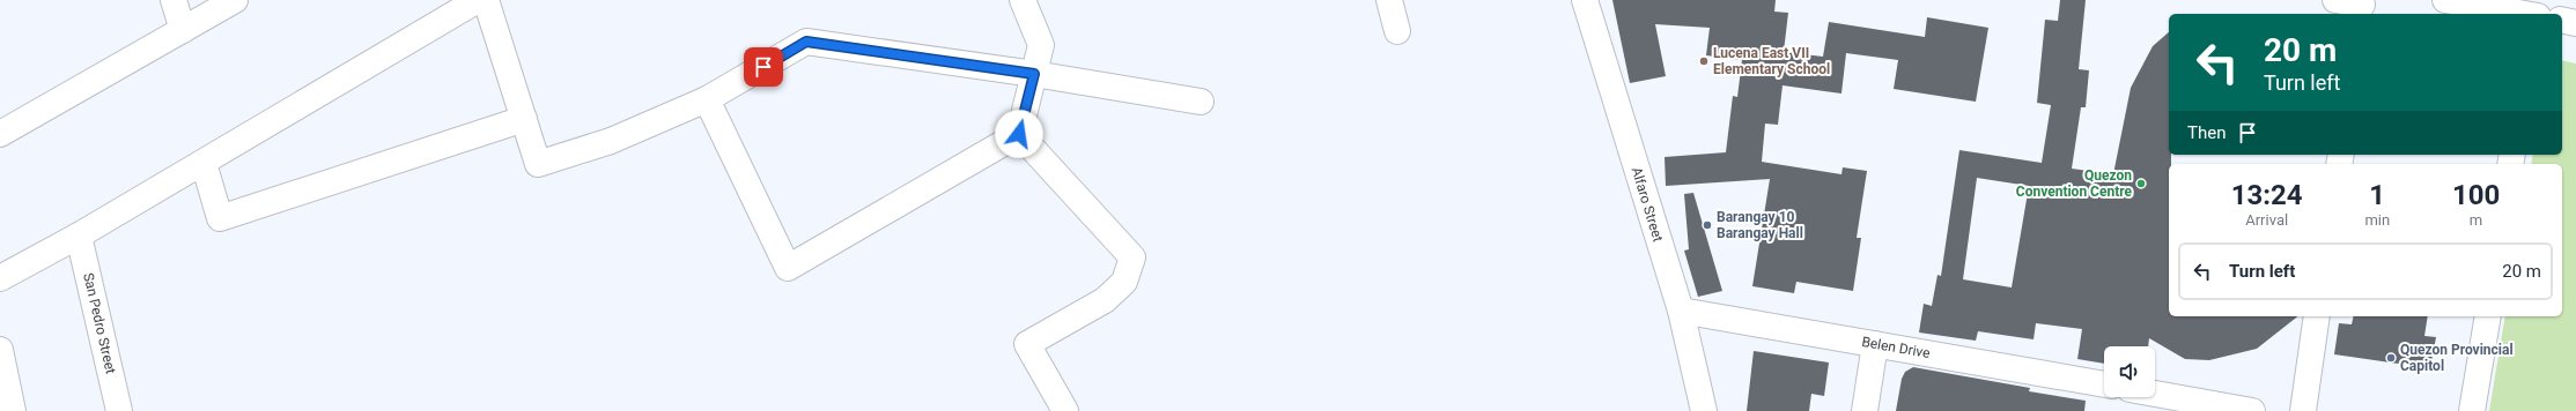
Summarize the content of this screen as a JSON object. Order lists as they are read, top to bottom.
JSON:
{
  "streets": {
    "street": ["Alfaro Street", "San Pedro Street", "Belen Drive"]
  },
  "crossings": [
    ["Alfaro Street", "Belen Drive"]
  ],
  "places": [
    "Lucena East VII Elementary School",
    "Quezon Convention Centre",
    "Barangay 10 Barangay Hall",
    "Quezon Provincial Capitol"
  ],
  "page": {
    "turn": ["20 m", "Turn left"],
    "then": "Then",
    "eta": [
      "13:24",
      "Arrival",
      "1",
      "min",
      "100",
      "m"
    ],
    "list": [
      {
        "name": "Turn left",
        "value": "20 m"
      }
    ]
  }
}
